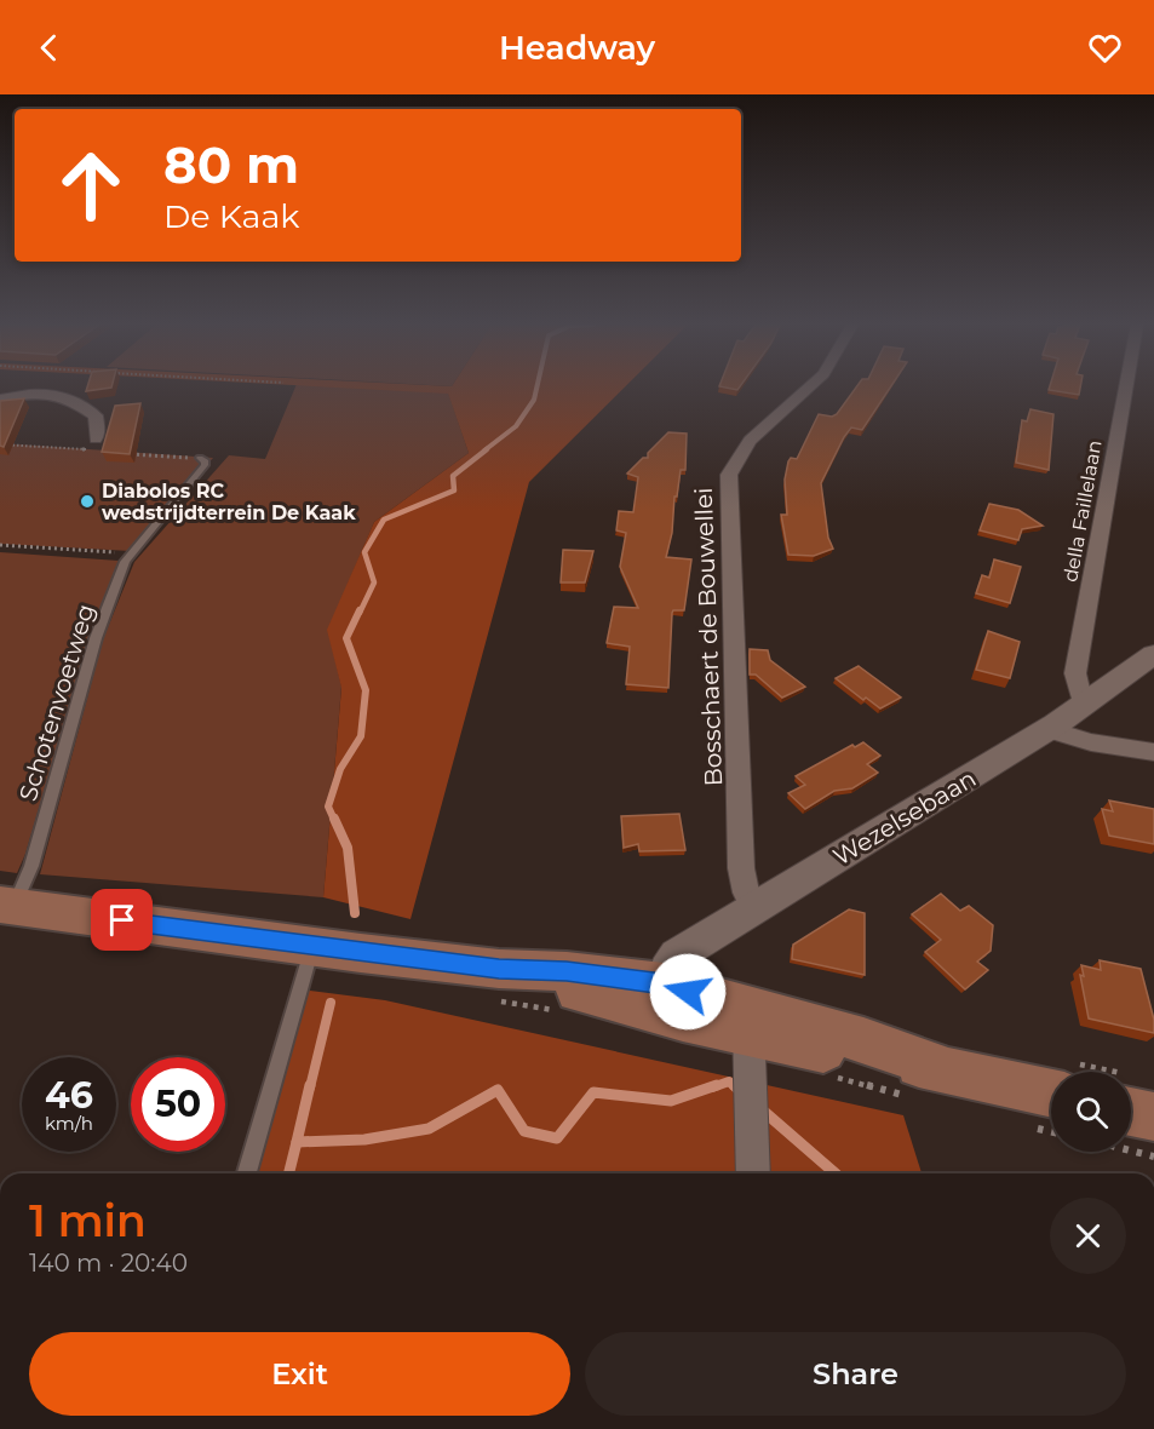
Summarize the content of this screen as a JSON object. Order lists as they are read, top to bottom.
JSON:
{
  "streets": {
    "street": ["della Faillelaan", "Bosschaert de Bouwellei", "Wezelsebaan"],
    "lane": ["Schotenvoetweg"]
  },
  "crossings": [
    ["della Faillelaan", "Wezelsebaan"],
    ["Bosschaert de Bouwellei", "Wezelsebaan"]
  ],
  "places": ["Diabolos RC wedstrijdterrein De Kaak"],
  "page": {
    "header": "Headway",
    "turn": ["80 m", "De Kaak"],
    "speed": "46 km/h",
    "limit": "50",
    "heading": ["1 min", "140 m · 20:40"],
    "buttons": ["Exit", "Share"]
  }
}
